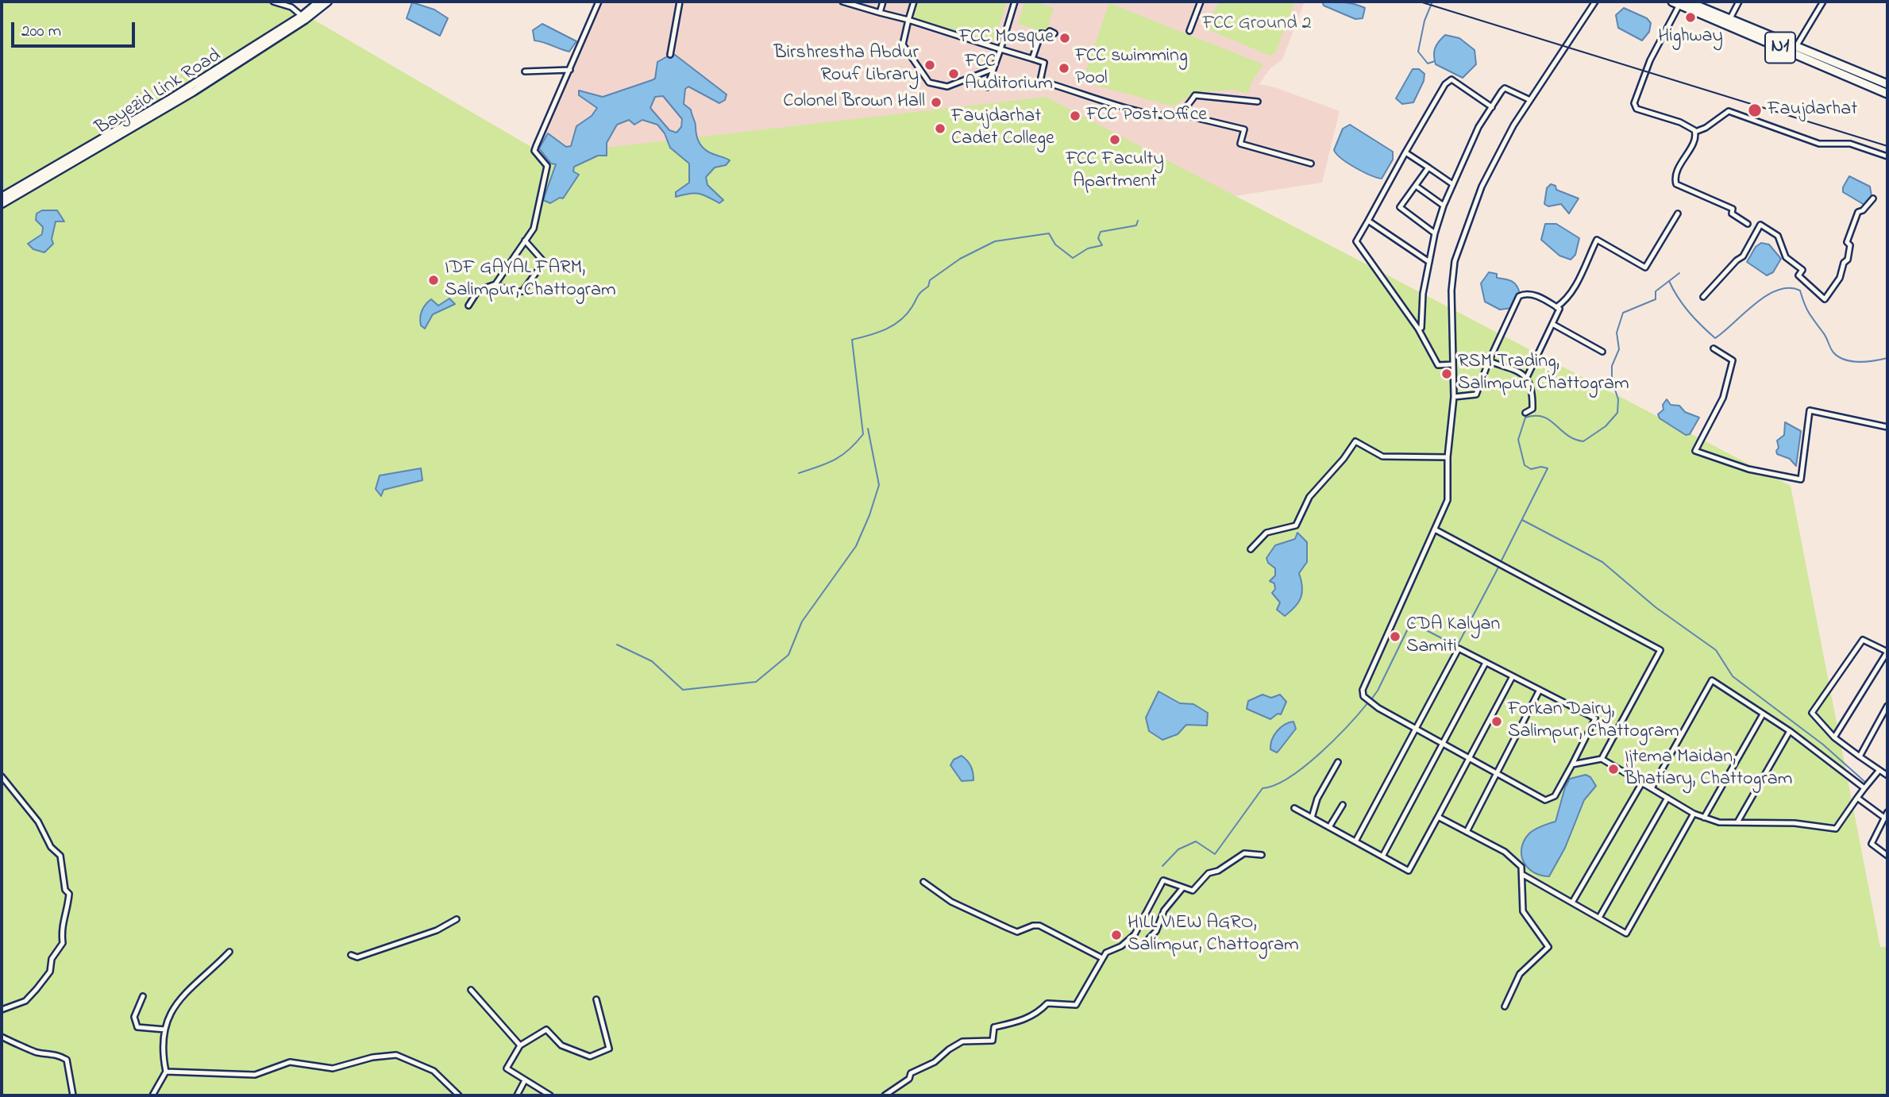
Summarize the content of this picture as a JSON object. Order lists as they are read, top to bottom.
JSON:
{
  "streets": {
    "highway": ["N1"],
    "main road": ["Bayezid Link Road"]
  },
  "parks": ["FCC Ground 2"],
  "places": [
    "Highway",
    "FCC Mosque",
    "Birshrestha Abdur Rouf Library",
    "FCC swimming Pool",
    "FCC Auditorium",
    "Colonel Brown Hall",
    "Faujdarhat",
    "FCC Post Office",
    "Faujdarhat Cadet College",
    "FCC Faculty Apartment",
    "IDF GAYAL FARM, Salimpur, Chattogram",
    "RSM Trading, Salimpur, Chattogram",
    "CDA Kalyan Samiti",
    "Forkan Dairy, Salimpur, Chattogram",
    "Ijtema Maidan, Bhatiary, Chattogram",
    "HILL VIEW AGRO, Salimpur, Chattogram"
  ],
  "scale_bar": "200 m"
}
